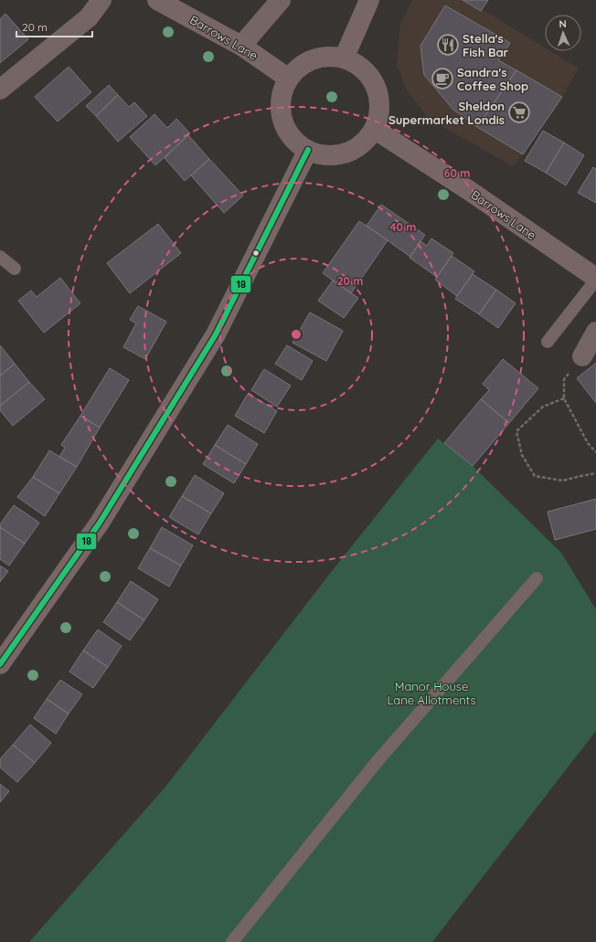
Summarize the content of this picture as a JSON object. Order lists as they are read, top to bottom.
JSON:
{
  "streets": {
    "street": ["Barrows Lane"]
  },
  "parks": ["Manor House Lane Allotments"],
  "places": {
    "restaurant": ["Stella's Fish Bar"],
    "cafe": ["Sandra's Coffee Shop"],
    "supermarket": ["Sheldon Supermarket Londis"]
  },
  "lines": ["transit line 18"],
  "scale_bar": "20 m",
  "north": "top",
  "rings": ["60 m", "40 m", "20 m"]
}
